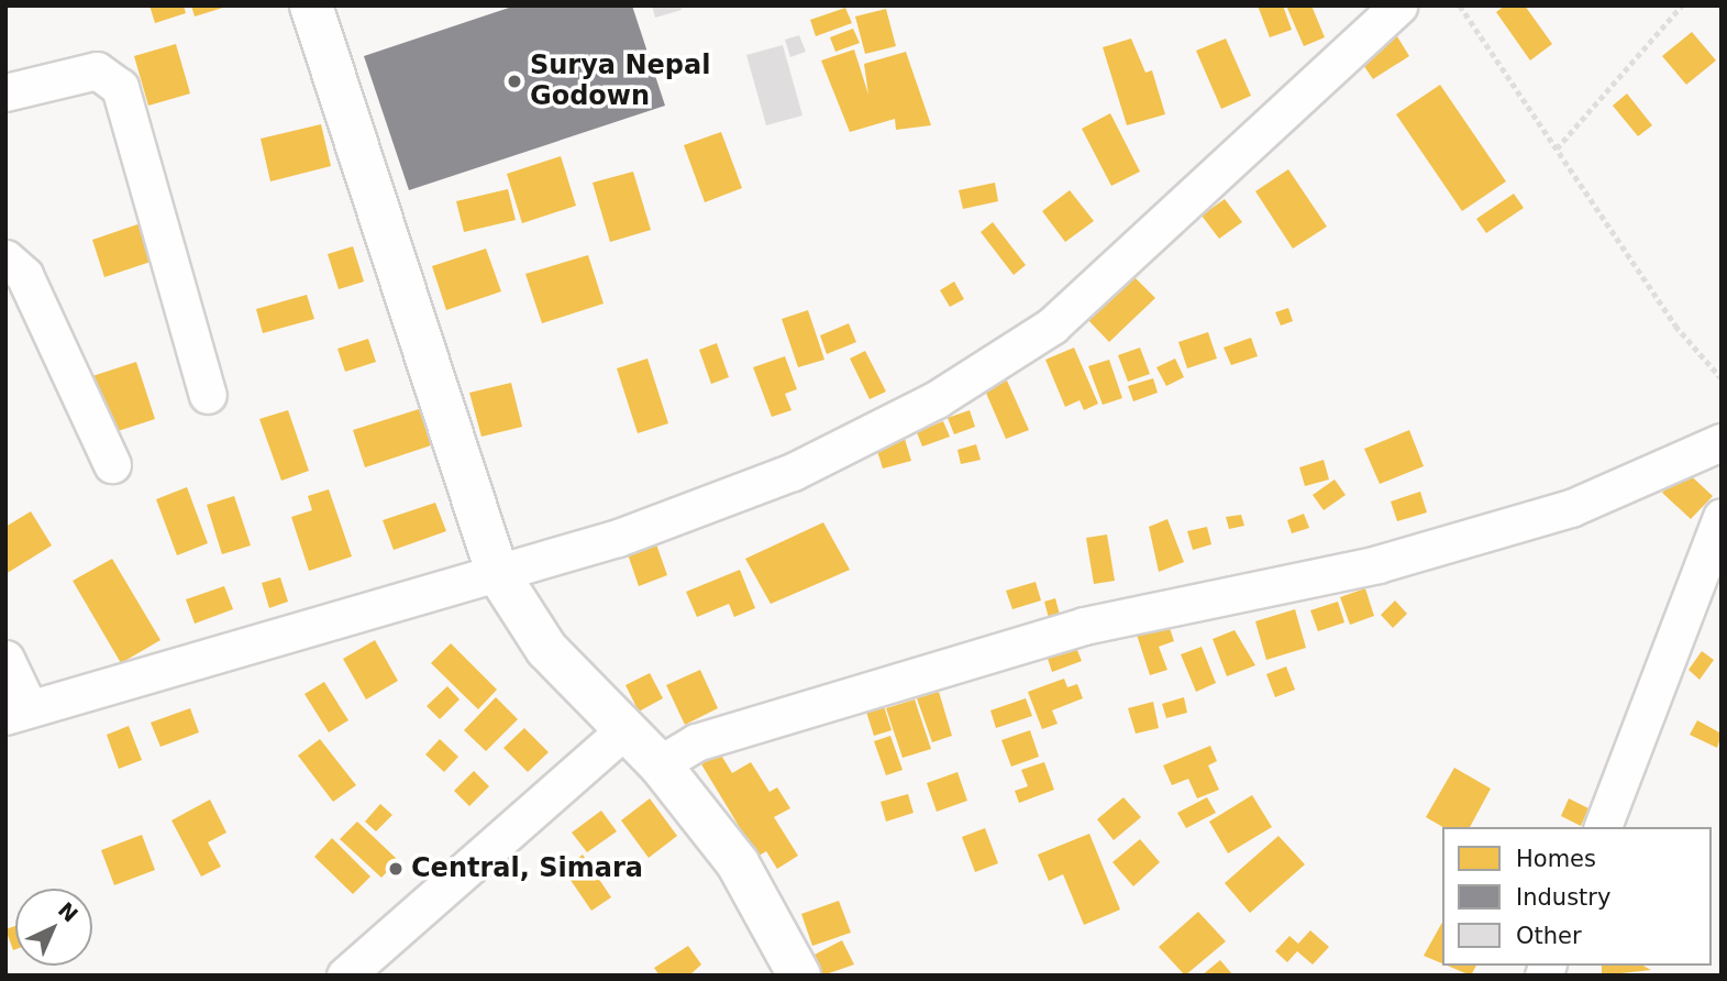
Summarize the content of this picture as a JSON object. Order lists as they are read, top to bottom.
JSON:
{
  "places": ["Surya Nepal Godown", "Central, Simara"],
  "legend": ["Homes", "Industry", "Other"],
  "north": "top right"
}
